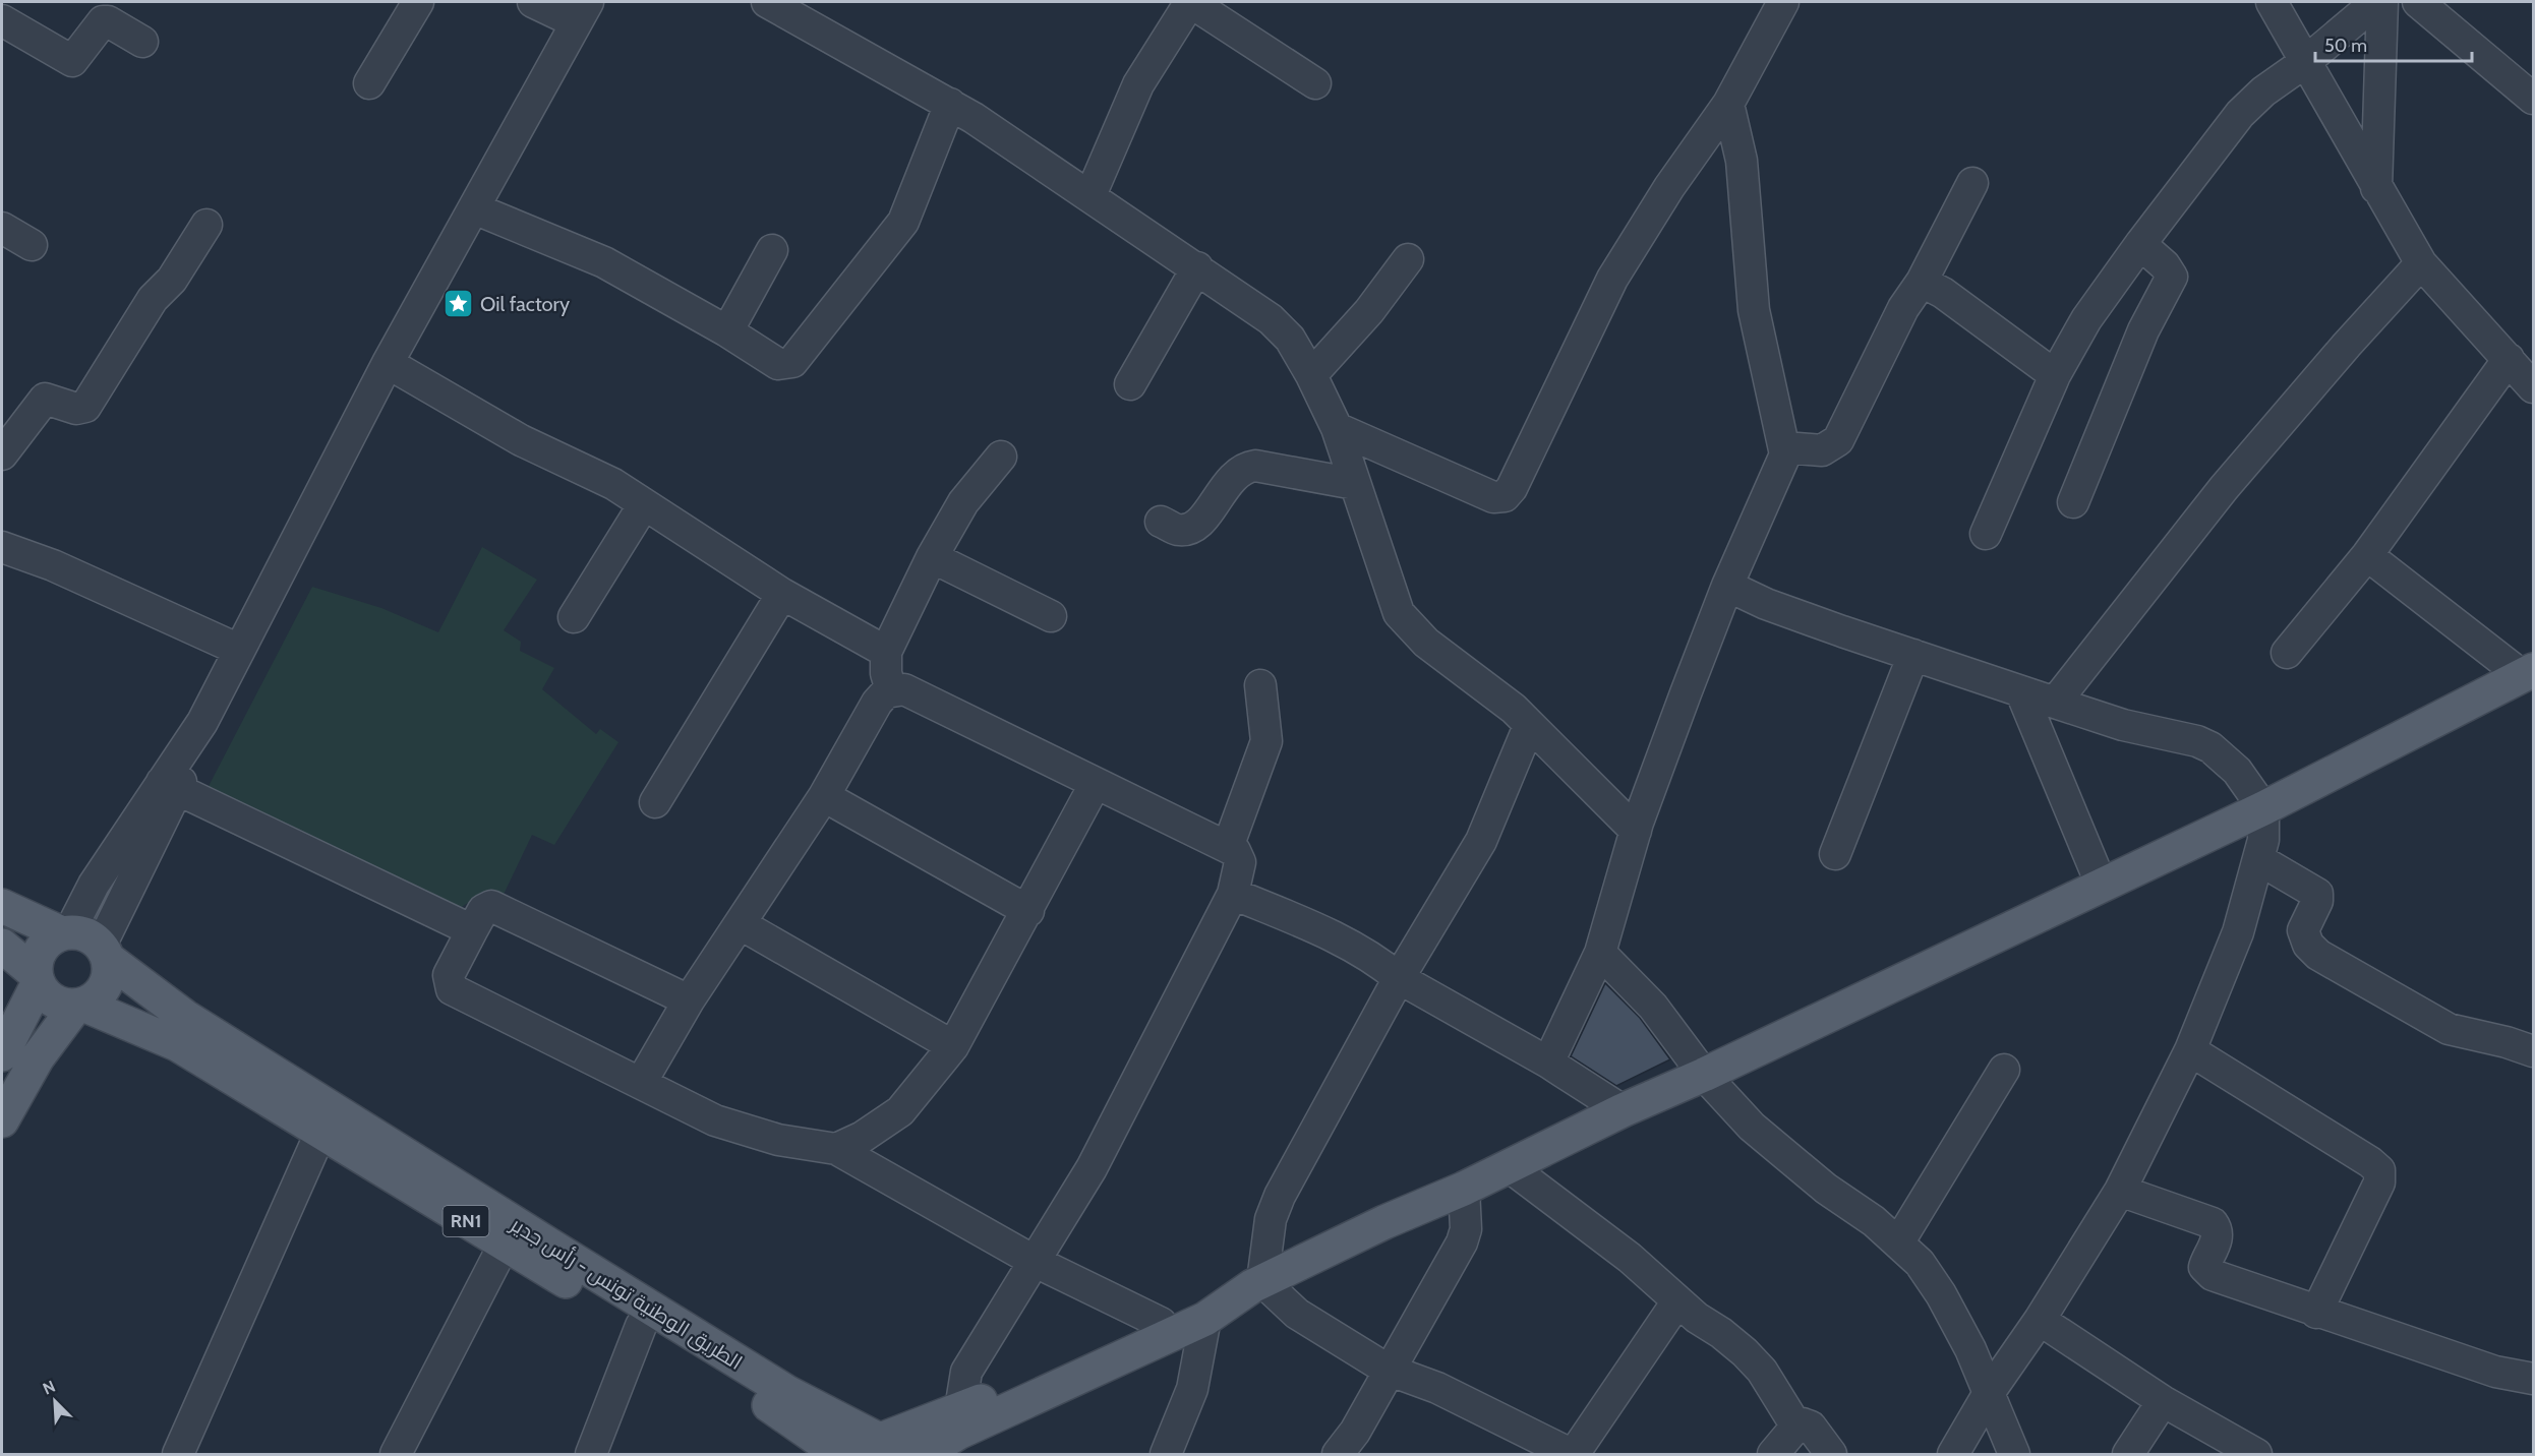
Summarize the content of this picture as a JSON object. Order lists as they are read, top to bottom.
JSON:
{
  "streets": {
    "main road": ["RN1", "الطريق الوطنية تونس - رأس جدير"]
  },
  "crossings": [
    ["RN1", "الطريق الوطنية تونس - رأس جدير"]
  ],
  "places": {
    "place": ["Oil factory"]
  },
  "scale_bar": "50 m",
  "north": "top left"
}
